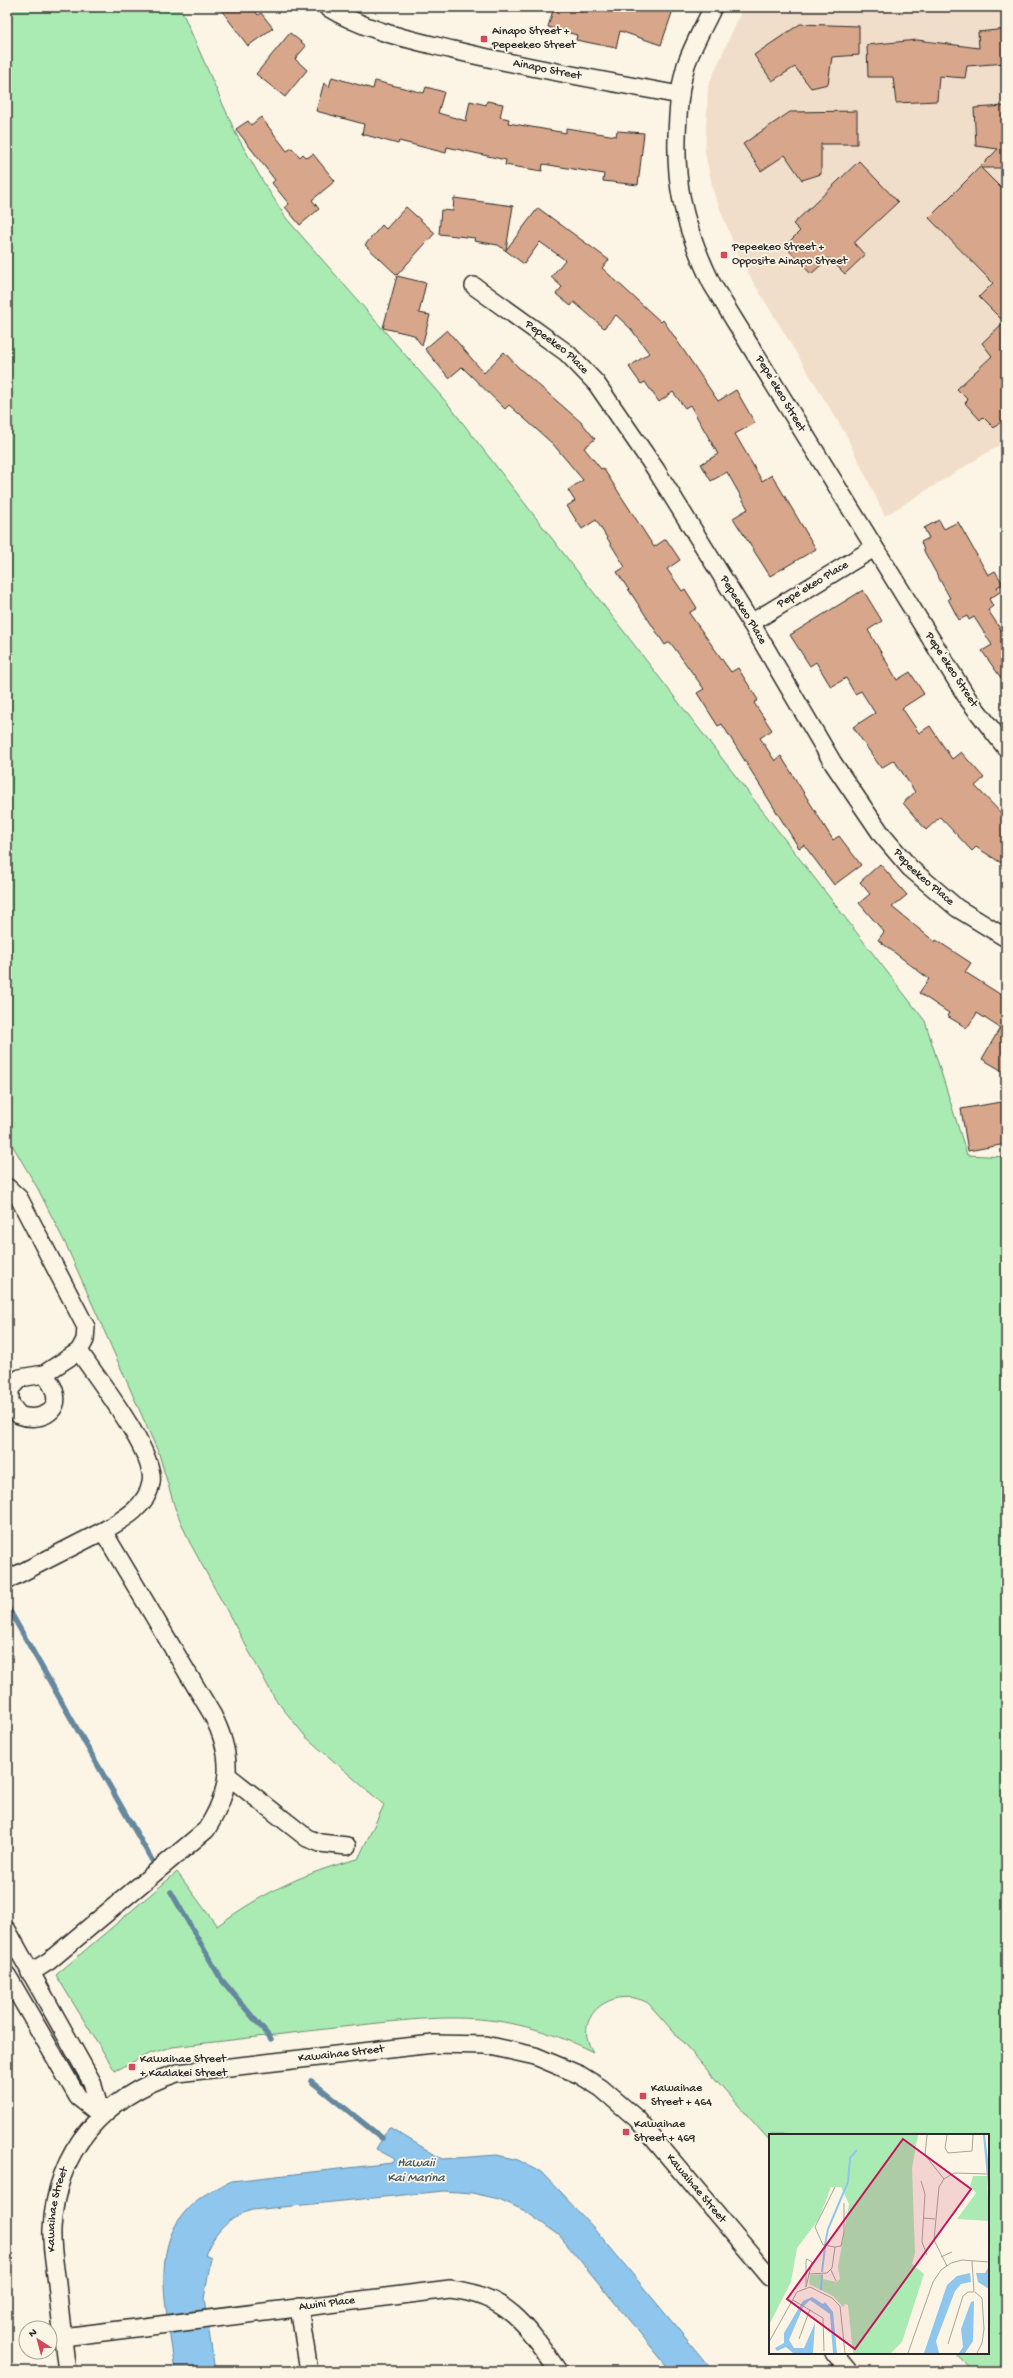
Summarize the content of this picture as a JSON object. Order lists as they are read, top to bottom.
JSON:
{
  "streets": {
    "street": [
      "Ainapo Street",
      "Pepeekeo Place",
      "Pepeʻekeo Street",
      "Pepeʻekeo Place",
      "Kawaihae Street",
      "Awini Place"
    ]
  },
  "crossings": [
    ["Ainapo Street", "Pepeʻekeo Street"],
    ["Pepeekeo Place", "Pepeʻekeo Place"],
    ["Pepeʻekeo Street", "Pepeʻekeo Place"],
    ["Kawaihae Street", "Awini Place"]
  ],
  "water": ["Hawaii Kai Marina"],
  "places": {
    "transit": [
      "Ainapo Street + Pepeekeo Street",
      "Pepeekeo Street + Opposite Ainapo Street",
      "Kawaihae Street + Kaalakei Street",
      "Kawaihae Street + 464",
      "Kawaihae Street + 469"
    ]
  },
  "north": "top left"
}
